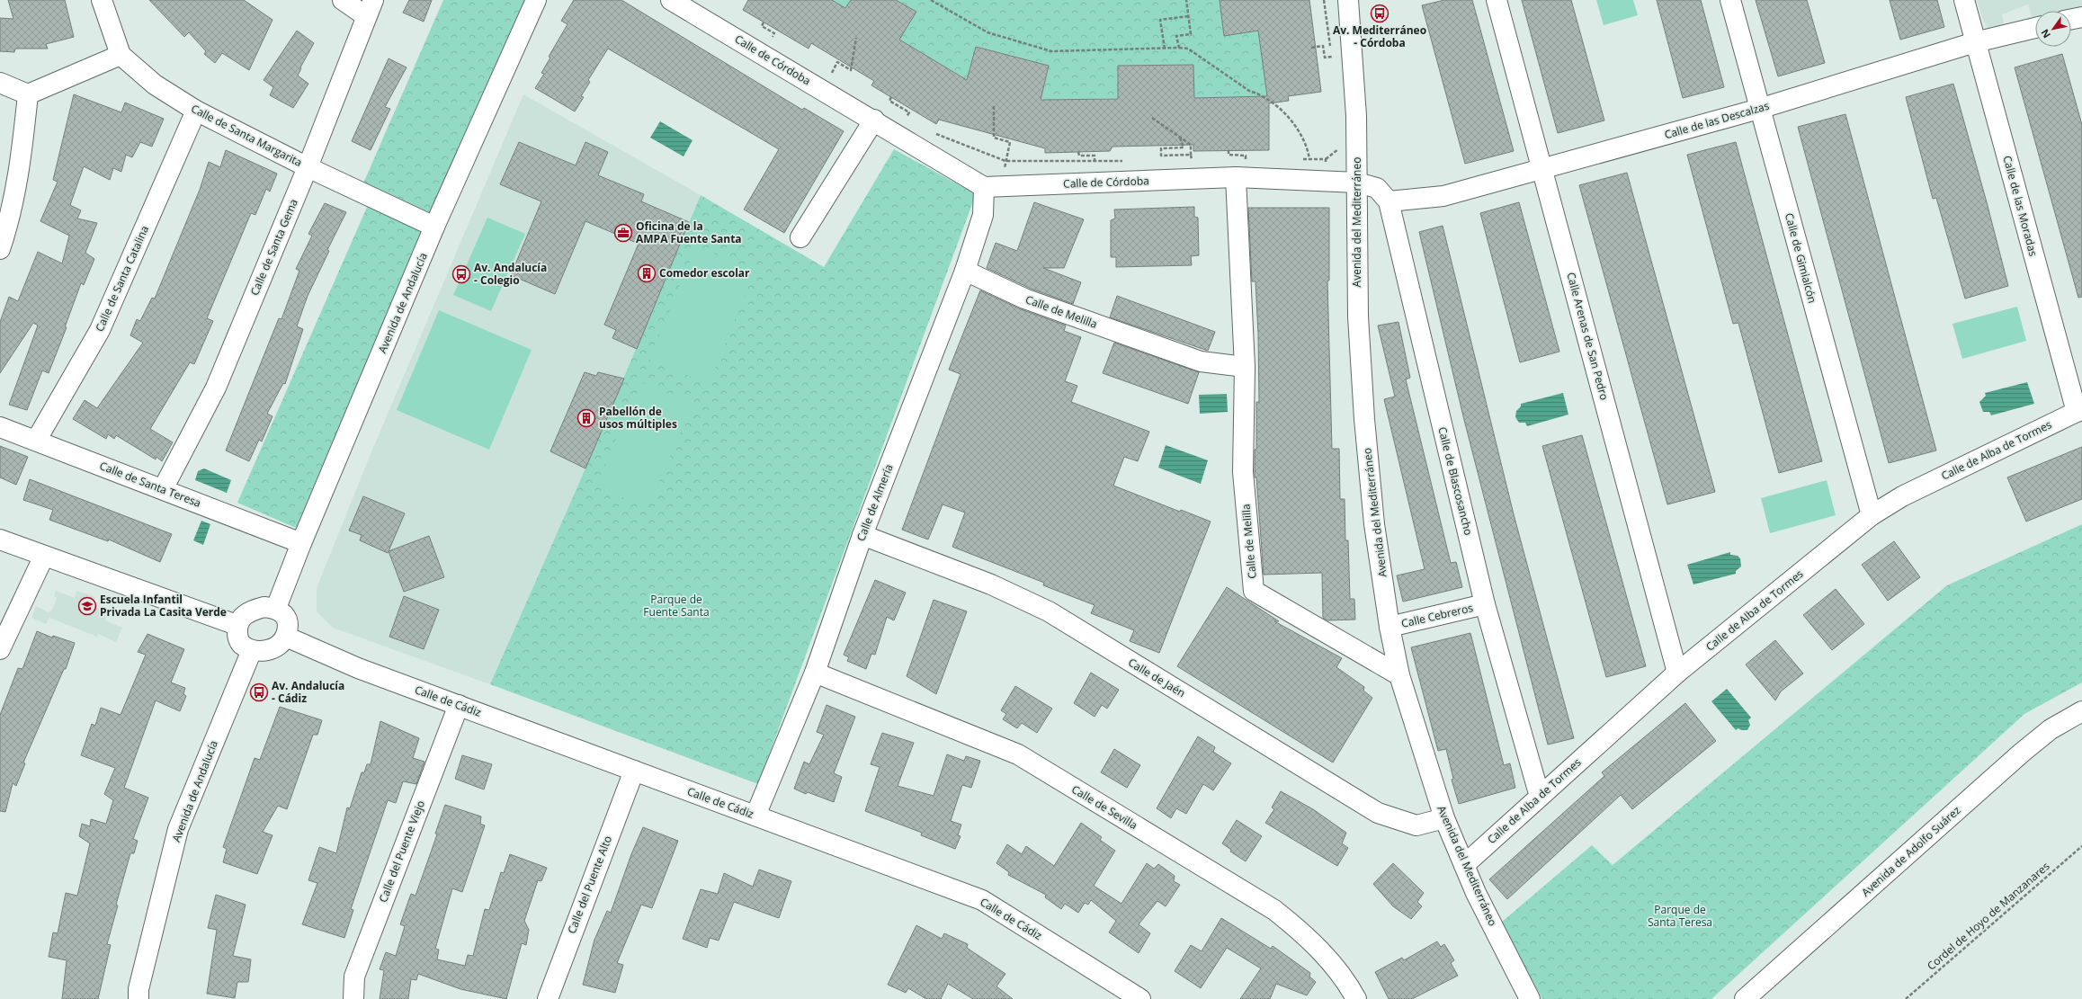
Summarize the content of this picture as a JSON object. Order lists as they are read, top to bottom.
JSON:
{
  "streets": {
    "street": [
      "Calle de Córdoba",
      "Calle de las Descalzas",
      "Calle de Santa Margarita",
      "Calle de las Moradas",
      "Avenida del Mediterráneo",
      "Calle de Santa Gema",
      "Calle de Gimialcón",
      "Calle de Santa Catalina",
      "Avenida de Andalucía",
      "Calle de Melilla",
      "Calle Arenas de San Pedro",
      "Calle de Alba de Tormes",
      "Calle de Blascosancho",
      "Calle de Santa Teresa",
      "Calle de Almería",
      "Calle Cebreros",
      "Calle de Jaén",
      "Calle de Cádiz",
      "Calle de Sevilla",
      "Calle del Puente Viejo",
      "Avenida de Adolfo Suárez",
      "Calle del Puente Alto"
    ],
    "path": ["Cordel de Hoyo de Manzanares"]
  },
  "crossings": [
    ["Calle de Córdoba", "Avenida del Mediterráneo"],
    ["Calle de Córdoba", "Calle de Melilla"],
    ["Calle de Córdoba", "Calle de Blascosancho"],
    ["Calle de Córdoba", "Calle de Almería"],
    ["Calle de las Descalzas", "Calle de las Moradas"],
    ["Calle de las Descalzas", "Calle de Gimialcón"],
    ["Calle de las Descalzas", "Calle Arenas de San Pedro"],
    ["Calle de las Descalzas", "Calle de Blascosancho"],
    ["Calle de Santa Margarita", "Calle de Santa Gema"],
    ["Calle de Santa Margarita", "Calle de Santa Catalina"],
    ["Calle de Santa Margarita", "Avenida de Andalucía"],
    ["Calle de las Moradas", "Calle de Alba de Tormes"],
    ["Avenida del Mediterráneo", "Calle de Melilla"],
    ["Avenida del Mediterráneo", "Calle de Alba de Tormes"],
    ["Avenida del Mediterráneo", "Calle de Blascosancho"],
    ["Avenida del Mediterráneo", "Calle Cebreros"],
    ["Avenida del Mediterráneo", "Calle de Jaén"],
    ["Calle de Santa Gema", "Calle de Santa Teresa"],
    ["Calle de Gimialcón", "Calle de Alba de Tormes"],
    ["Calle de Santa Catalina", "Calle de Santa Teresa"],
    ["Avenida de Andalucía", "Calle de Santa Teresa"],
    ["Avenida de Andalucía", "Calle de Cádiz"],
    ["Calle de Melilla", "Calle de Almería"],
    ["Calle Arenas de San Pedro", "Calle de Alba de Tormes"],
    ["Calle de Alba de Tormes", "Calle de Blascosancho"],
    ["Calle de Blascosancho", "Calle Cebreros"],
    ["Calle de Almería", "Calle de Jaén"],
    ["Calle de Almería", "Calle de Cádiz"],
    ["Calle de Almería", "Calle de Sevilla"],
    ["Calle de Cádiz", "Calle del Puente Viejo"],
    ["Calle de Cádiz", "Calle del Puente Alto"]
  ],
  "parks": ["Parque de Fuente Santa", "Parque de Santa Teresa"],
  "places": {
    "bus stop": ["Av. Mediterráneo - Córdoba", "Av. Andalucía - Colegio", "Av. Andalucía - Cádiz"],
    "office": ["Oficina de la AMPA Fuente Santa"],
    "building": ["Comedor escolar", "Pabellón de usos múltiples"],
    "school or university": ["Escuela Infantil Privada La Casita Verde"]
  },
  "north": "bottom left"
}
